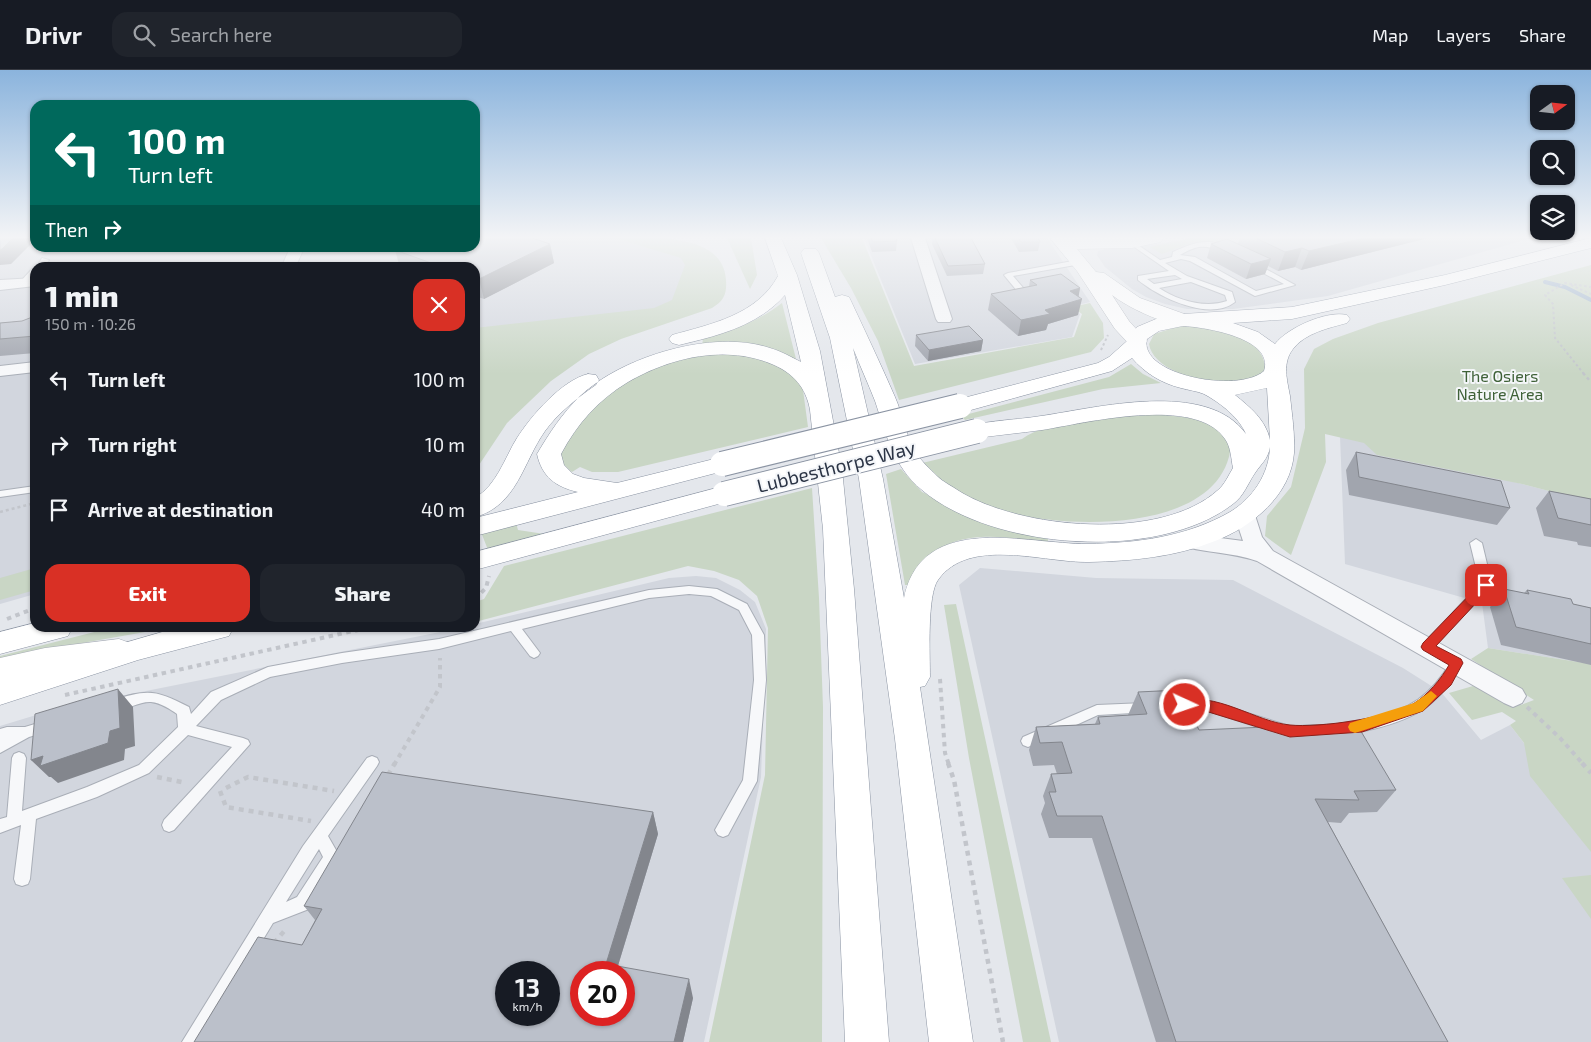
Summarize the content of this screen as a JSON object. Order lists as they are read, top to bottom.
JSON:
{
  "streets": {
    "main road": ["Lubbesthorpe Way"]
  },
  "parks": ["The Osiers Nature Area"],
  "north": "right",
  "page": {
    "header": "Drivr",
    "search": "Search here",
    "nav": ["Map", "Layers", "Share"],
    "turn": ["100 m", "Turn left"],
    "then": "Then",
    "heading": ["1 min", "150 m · 10:26"],
    "list": [
      {
        "name": "Turn left",
        "value": "100 m"
      },
      {
        "name": "Turn right",
        "value": "10 m"
      },
      {
        "name": "Arrive at destination",
        "value": "40 m"
      }
    ],
    "buttons": ["Exit", "Share"],
    "speed": "13 km/h",
    "limit": "20"
  }
}
